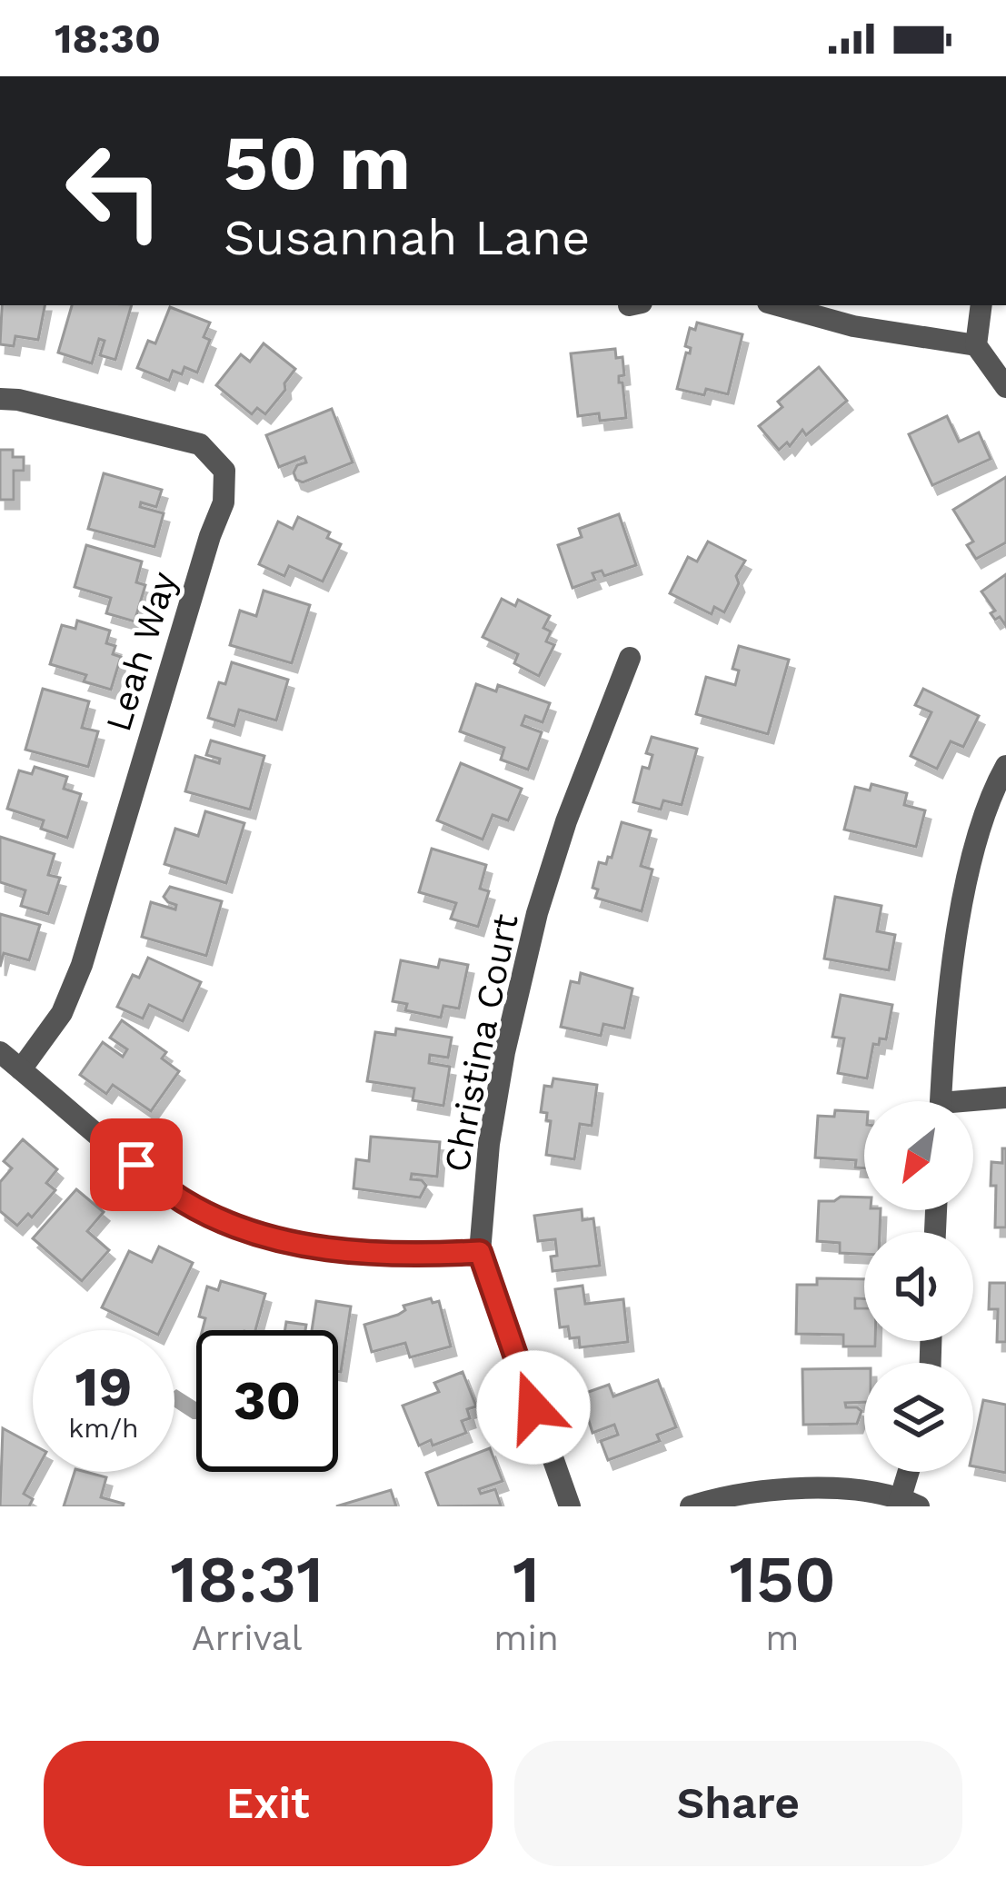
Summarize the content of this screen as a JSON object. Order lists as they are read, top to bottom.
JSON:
{
  "streets": {
    "street": ["Leah Way", "Christina Court"]
  },
  "north": "bottom left",
  "page": {
    "status": "18:30",
    "turn": ["50 m", "Susannah Lane"],
    "speed": "19 km/h",
    "limit": "30",
    "eta": [
      "18:31",
      "Arrival",
      "1",
      "min",
      "150",
      "m"
    ],
    "buttons": ["Exit", "Share"]
  }
}
